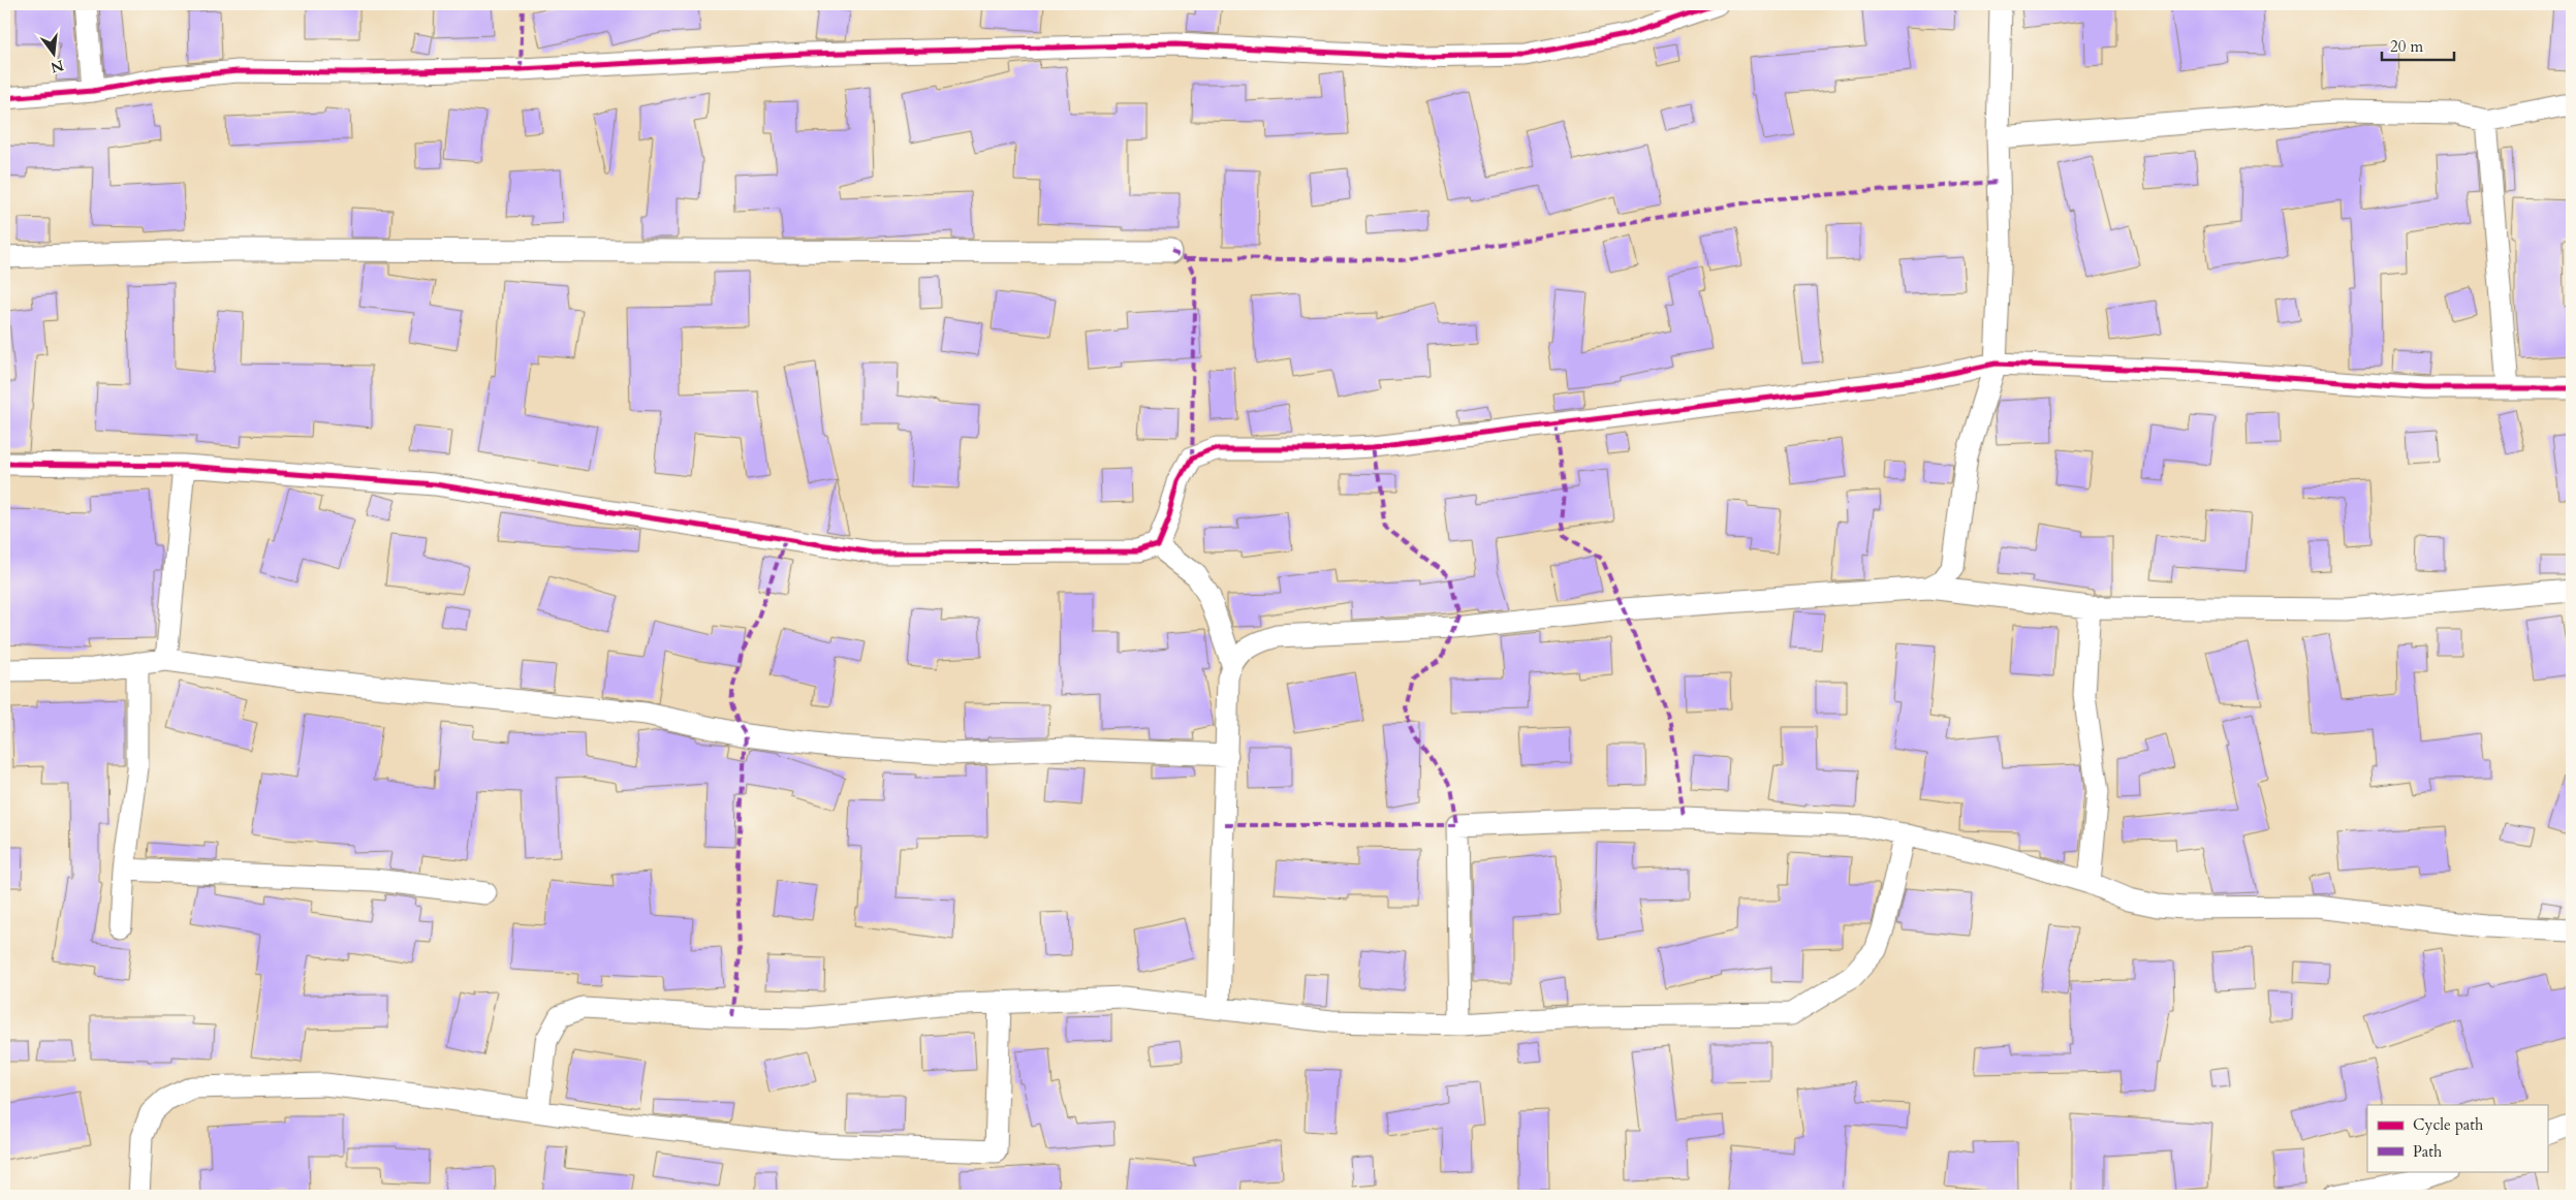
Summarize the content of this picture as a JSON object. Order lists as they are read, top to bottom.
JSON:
{
  "legend": ["Cycle path", "Path"],
  "scale_bar": "20 m",
  "north": "bottom"
}
